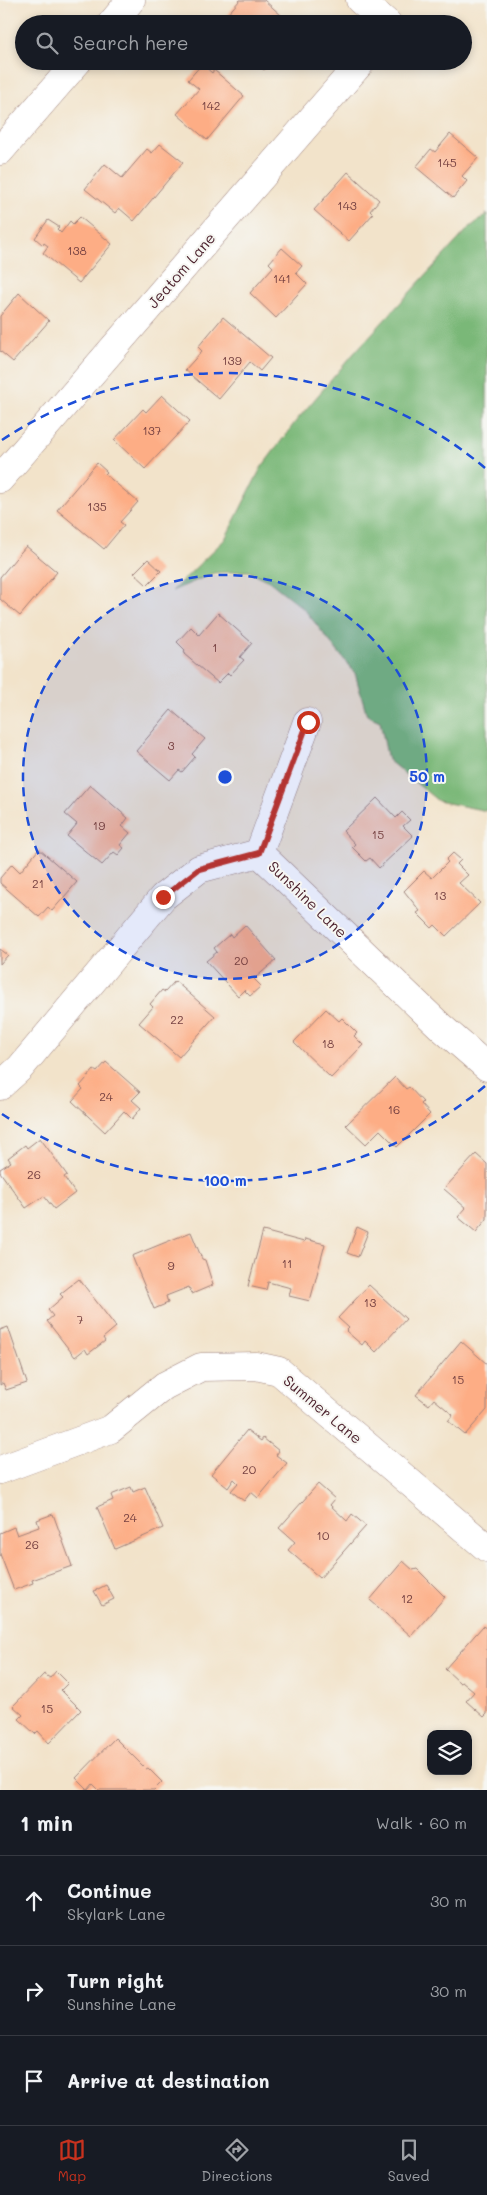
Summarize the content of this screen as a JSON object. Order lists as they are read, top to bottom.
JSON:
{
  "streets": {
    "street": ["Jeatom Lane", "Sunshine Lane", "Summer Lane"]
  },
  "house_numbers": [
    "142",
    "145",
    "143",
    "138",
    "141",
    "139",
    "137",
    "135",
    "1",
    "3",
    "19",
    "15",
    "21",
    "13",
    "20",
    "22",
    "18",
    "24",
    "16",
    "26",
    "11",
    "9",
    "13",
    "7",
    "15",
    "20",
    "24",
    "10",
    "26",
    "12",
    "15"
  ],
  "page": {
    "search": "Search here",
    "heading": ["1 min", "Walk · 60 m"],
    "list": [
      ["Continue", "Skylark Lane", "30 m"],
      ["Turn right", "Sunshine Lane", "30 m"],
      "Arrive at destination"
    ],
    "nav": ["Map", "Directions", "Saved"]
  },
  "rings": ["50 m", "100 m"]
}
